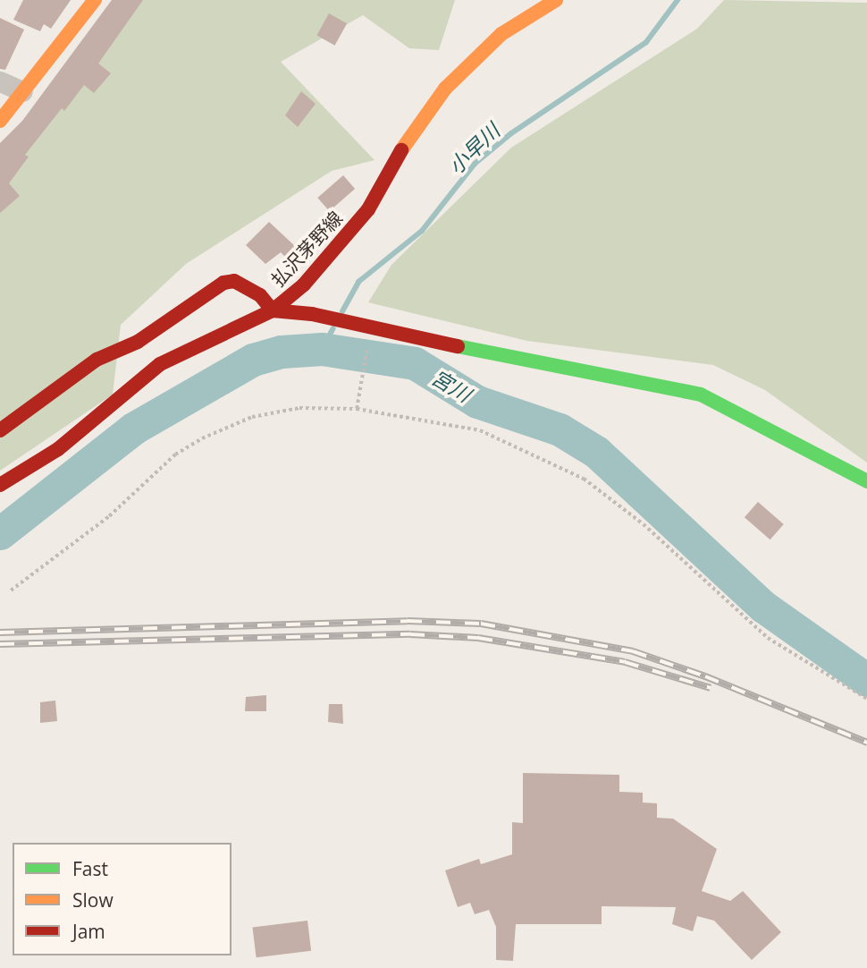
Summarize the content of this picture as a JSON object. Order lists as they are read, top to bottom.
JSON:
{
  "streets": {
    "street": ["払沢茅野線"]
  },
  "water": ["小早川", "宮川"],
  "legend": ["Fast", "Slow", "Jam"]
}
